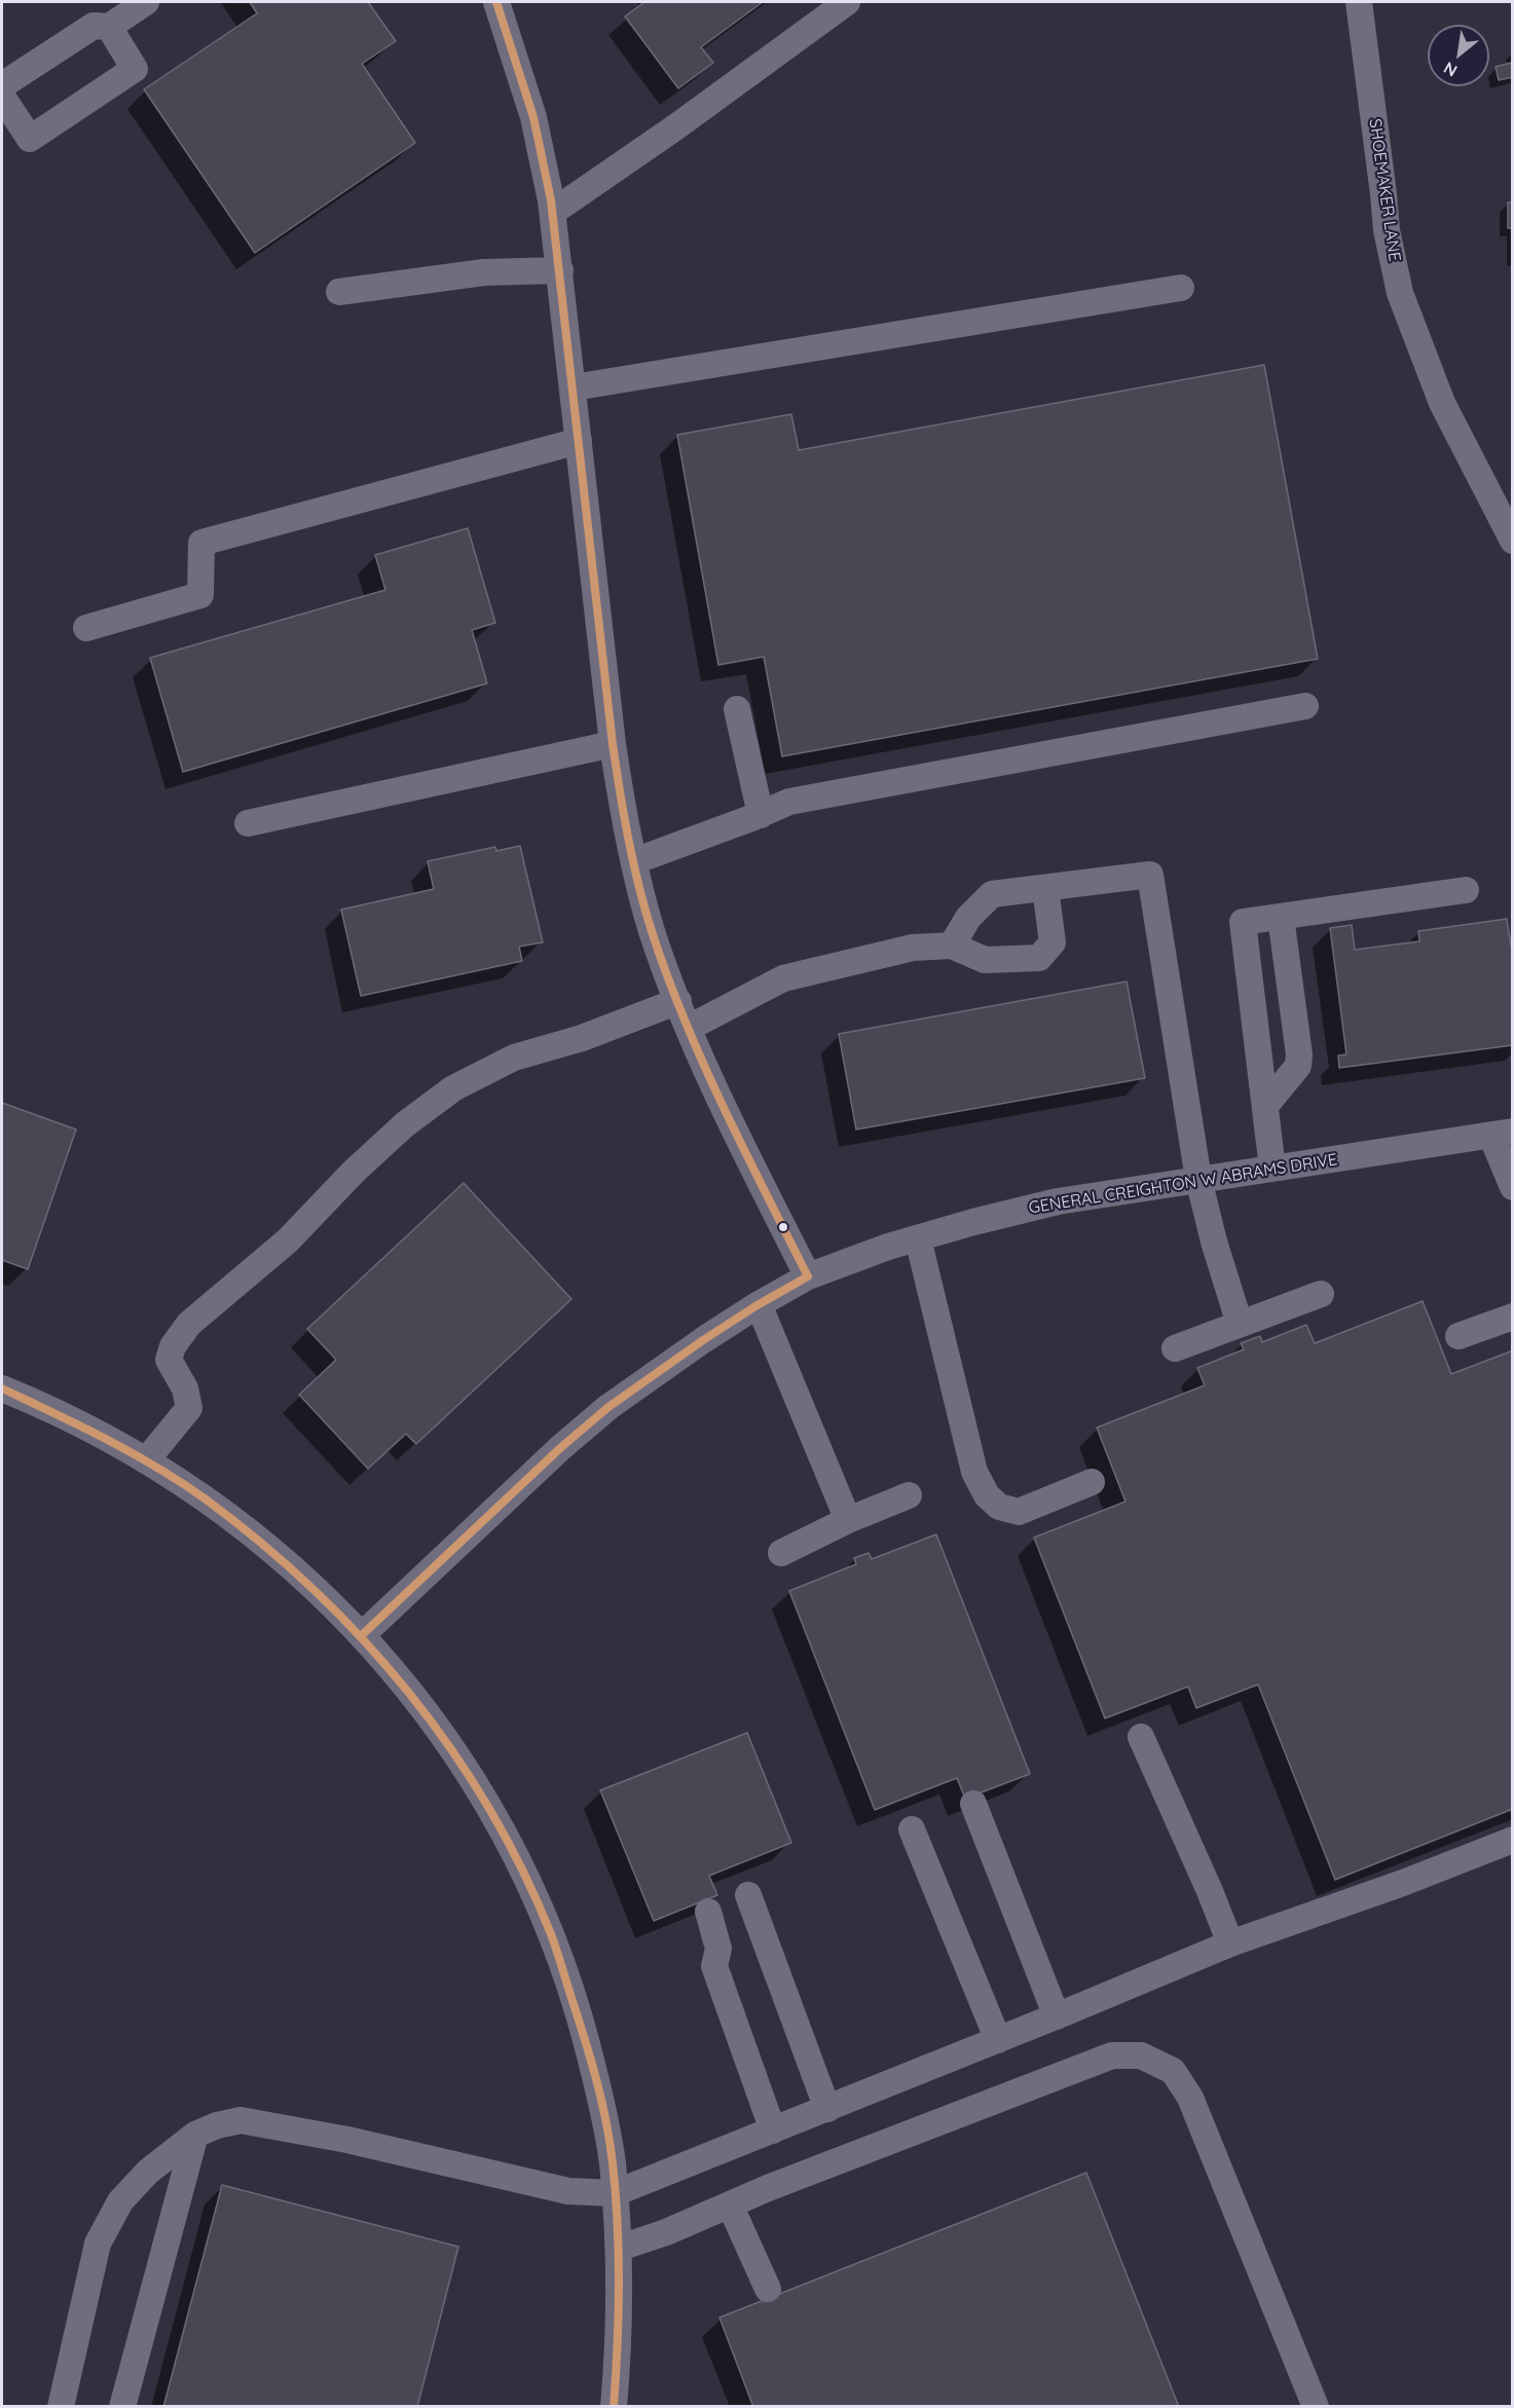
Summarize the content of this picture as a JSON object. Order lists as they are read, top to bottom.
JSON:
{
  "streets": {
    "street": ["SHOEMAKER LANE", "GENERAL CREIGHTON W ABRAMS DRIVE"]
  },
  "north": "bottom left"
}
